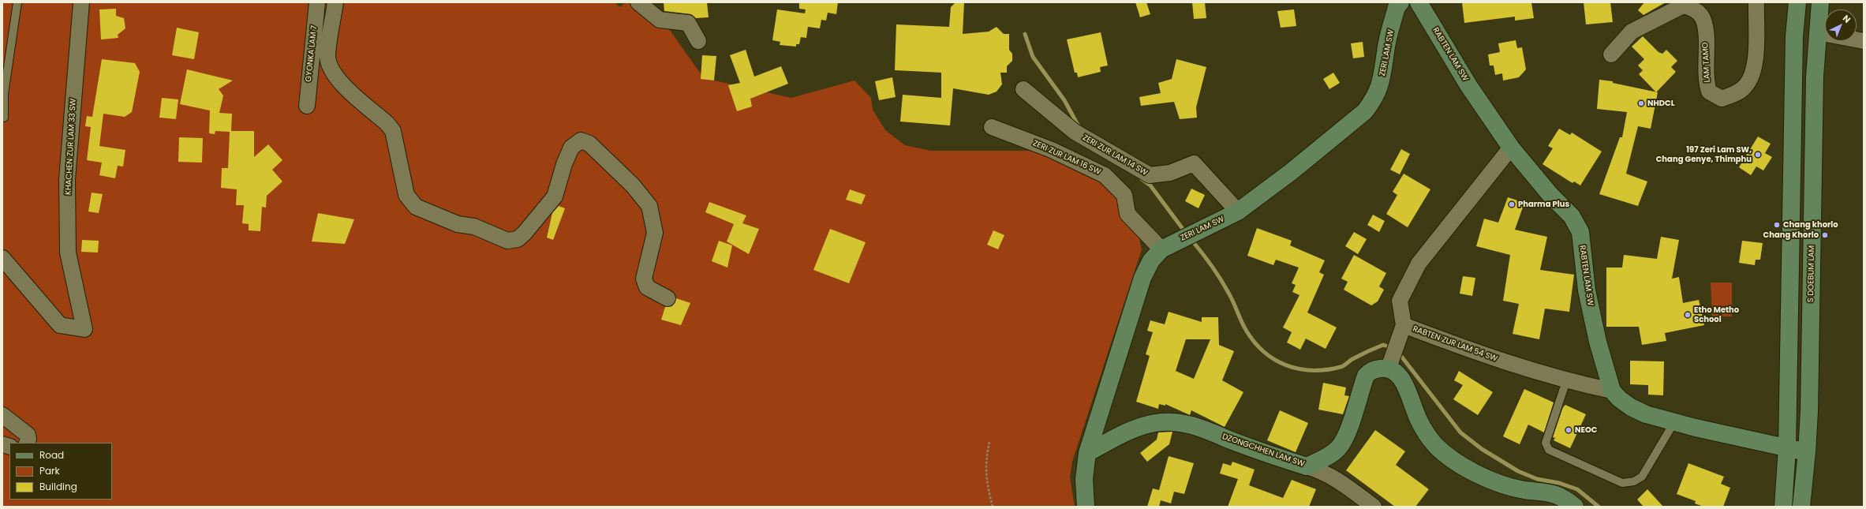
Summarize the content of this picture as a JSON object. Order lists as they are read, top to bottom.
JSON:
{
  "streets": {
    "main road": [
      "ZERI LAM SW",
      "RABTEN LAM SW",
      "S DOEBUM LAM",
      "DZONGCHHEN LAM SW"
    ],
    "street": [
      "GYONKA LAM 7",
      "LAM TAMO",
      "KHACHEN ZUR LAM 33 SW",
      "ZERI ZUR LAM 14 SW",
      "ZERI ZUR LAM 16 SW",
      "RABTEN ZUR LAM 54 SW"
    ]
  },
  "crossings": [
    ["ZERI LAM SW", "ZERI ZUR LAM 14 SW"],
    ["ZERI LAM SW", "ZERI ZUR LAM 16 SW"],
    ["ZERI LAM SW", "DZONGCHHEN LAM SW"],
    ["RABTEN LAM SW", "S DOEBUM LAM"],
    ["RABTEN LAM SW", "RABTEN ZUR LAM 54 SW"]
  ],
  "places": [
    "NHDCL",
    "197 Zeri Lam SW, Chang Genye, Thimphu",
    "Pharma Plus",
    "Chang khorlo",
    "Chang Khorlo",
    "Etho Metho School",
    "NEOC"
  ],
  "legend": ["Road", "Park", "Building"],
  "north": "top right"
}
